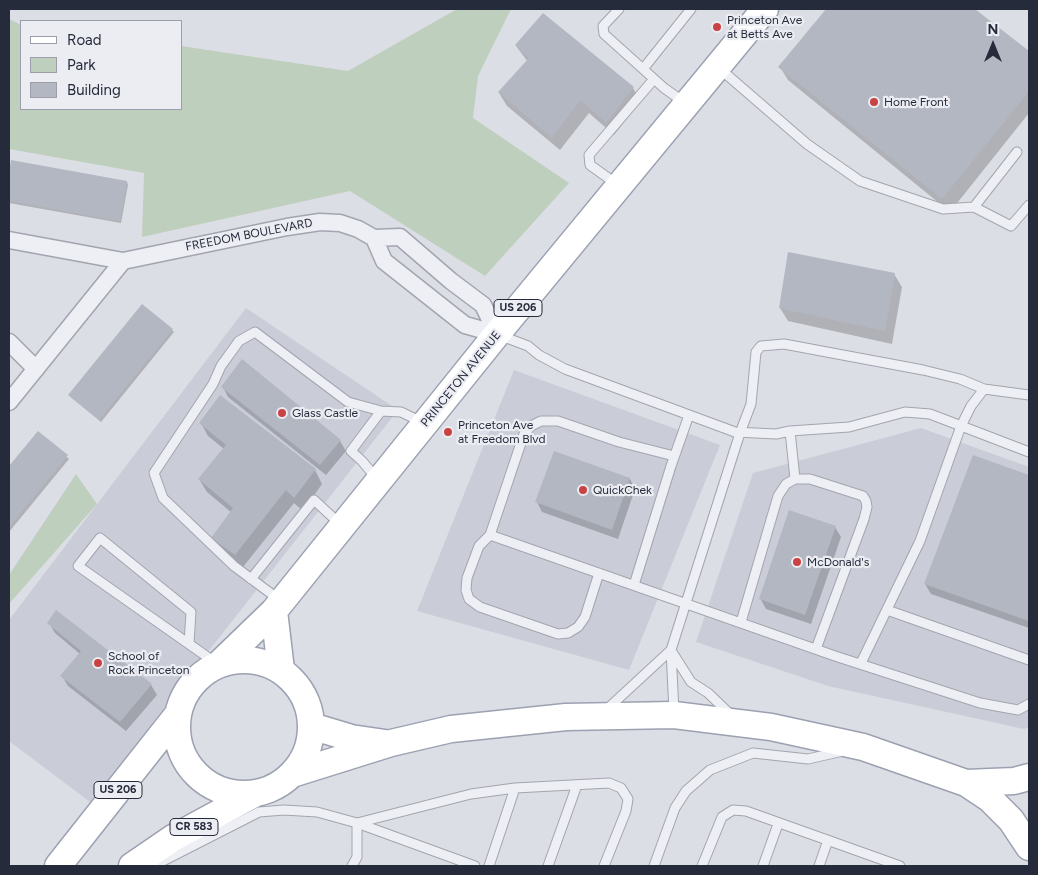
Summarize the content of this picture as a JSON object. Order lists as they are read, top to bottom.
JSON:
{
  "streets": {
    "main road": ["US 206", "PRINCETON AVENUE", "CR 583"],
    "street": ["FREEDOM BOULEVARD"]
  },
  "crossings": [
    ["FREEDOM BOULEVARD", "PRINCETON AVENUE"],
    ["US 206", "PRINCETON AVENUE"],
    ["US 206", "CR 583"],
    ["PRINCETON AVENUE", "CR 583"]
  ],
  "places": [
    "Princeton Ave at Betts Ave",
    "Home Front",
    "Glass Castle",
    "Princeton Ave at Freedom Blvd",
    "QuickChek",
    "McDonald's",
    "School of Rock Princeton"
  ],
  "legend": ["Road", "Park", "Building"],
  "north": "top"
}
